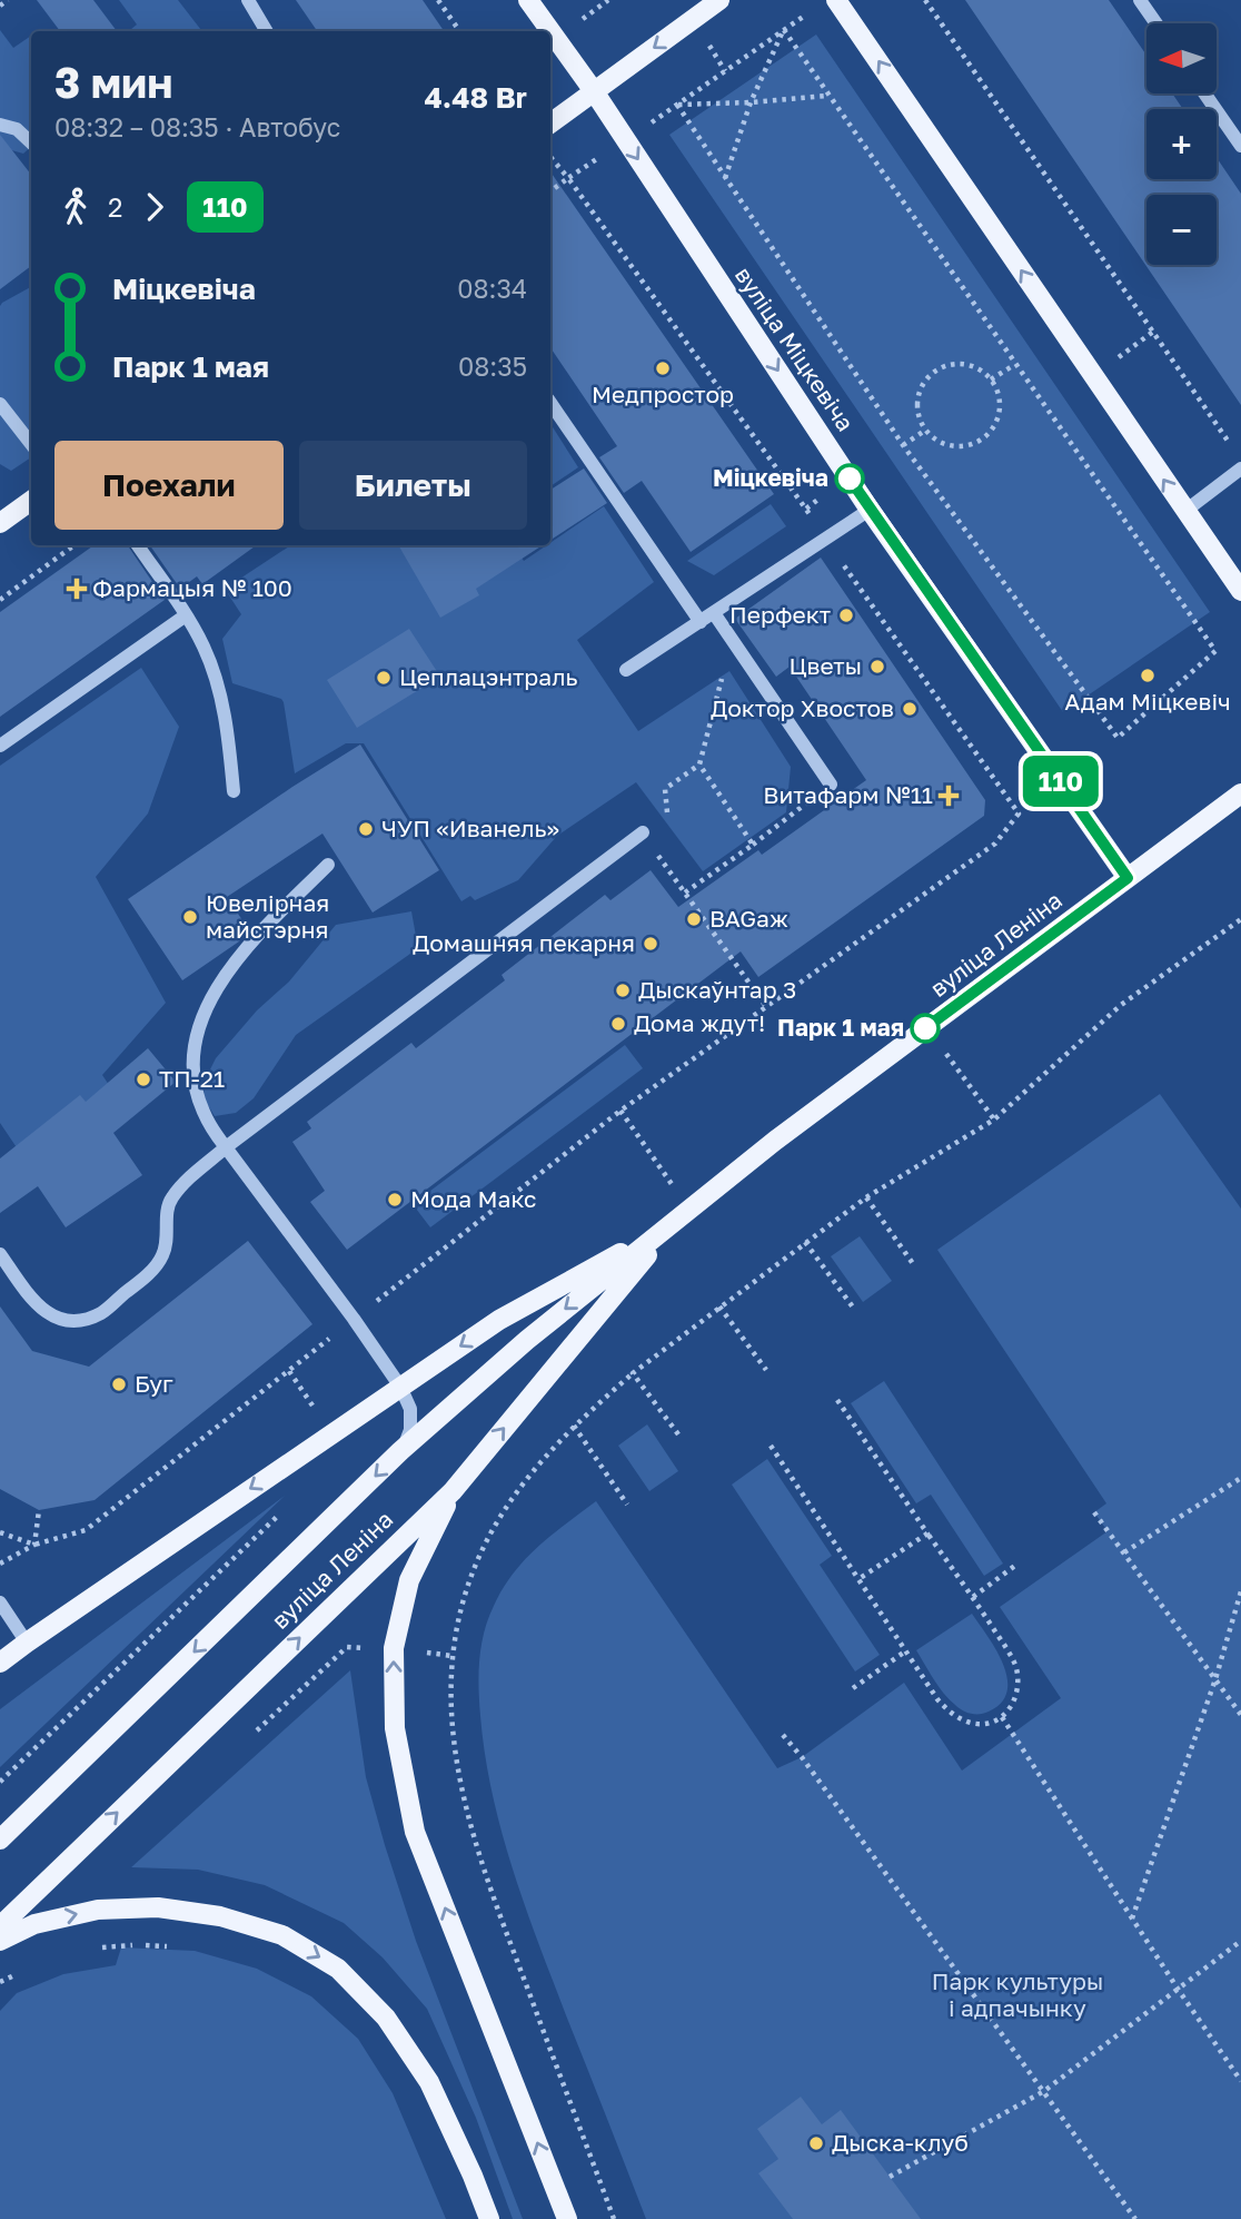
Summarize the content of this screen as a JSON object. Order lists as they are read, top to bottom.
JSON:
{
  "streets": {
    "main road": ["вуліца Міцкевіча", "вуліца Леніна"]
  },
  "crossings": [
    ["вуліца Міцкевіча", "вуліца Леніна"]
  ],
  "one_way": ["вуліца Міцкевіча"],
  "parks": ["Парк культуры і адпачынку"],
  "places": {
    "other": [
      "Медпростор",
      "Міцкевіча",
      "Перфект",
      "Цветы",
      "Адам Міцкевіч",
      "Цеплацэнтраль",
      "Доктор Хвостов",
      "ЧУП «Иванель»",
      "Ювелірная майстэрня",
      "BAGаж",
      "Домашняя пекарня",
      "Дыскаўнтар 3",
      "Дома ждут!",
      "Парк 1 мая",
      "ТП-21",
      "Мода Макс",
      "Буг",
      "Дыска-клуб"
    ],
    "health": ["Фармацыя № 100", "Витафарм №11"]
  },
  "lines": ["bus line 110"],
  "north": "left",
  "page": {
    "on_map": "110",
    "map_buttons": ["+", "−"],
    "heading": ["3 мин", "08:32 – 08:35 · Автобус", "4.48 Br"],
    "legs": ["2", "110"],
    "list": [
      {
        "name": "Міцкевіча",
        "value": "08:34"
      },
      {
        "name": "Парк 1 мая",
        "value": "08:35"
      }
    ],
    "buttons": ["Поехали", "Билеты"]
  }
}
